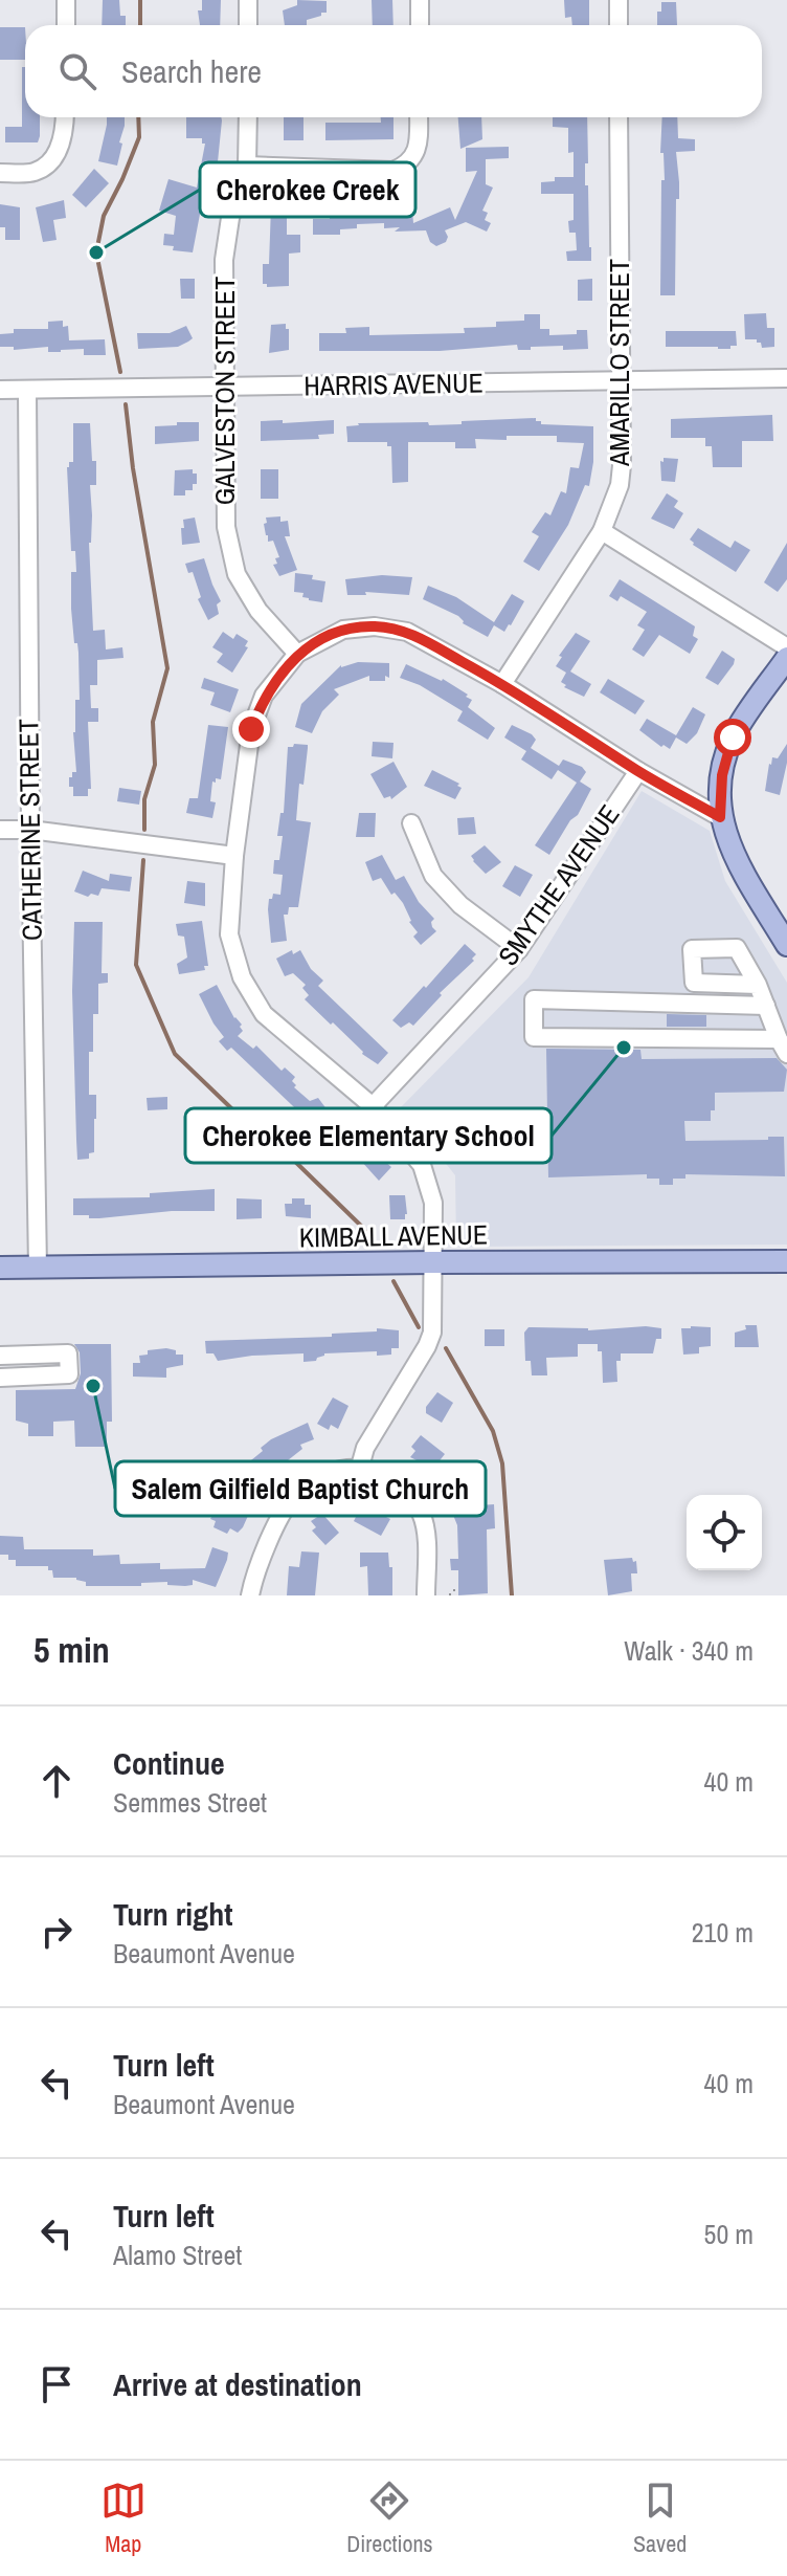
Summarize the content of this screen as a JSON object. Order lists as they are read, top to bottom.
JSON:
{
  "streets": {
    "main road": ["KIMBALL AVENUE"],
    "street": [
      "AMARILLO STREET",
      "HARRIS AVENUE",
      "GALVESTON STREET",
      "CATHERINE STREET",
      "SMYTHE AVENUE"
    ]
  },
  "crossings": [
    ["AMARILLO STREET", "HARRIS AVENUE"],
    ["HARRIS AVENUE", "GALVESTON STREET"],
    ["HARRIS AVENUE", "CATHERINE STREET"],
    ["CATHERINE STREET", "KIMBALL AVENUE"]
  ],
  "places": ["Cherokee Creek", "Cherokee Elementary School", "Salem Gilfield Baptist Church"],
  "page": {
    "search": "Search here",
    "heading": ["5 min", "Walk · 340 m"],
    "list": [
      ["Continue", "Semmes Street", "40 m"],
      ["Turn right", "Beaumont Avenue", "210 m"],
      ["Turn left", "Beaumont Avenue", "40 m"],
      ["Turn left", "Alamo Street", "50 m"],
      "Arrive at destination"
    ],
    "nav": ["Map", "Directions", "Saved"]
  }
}
